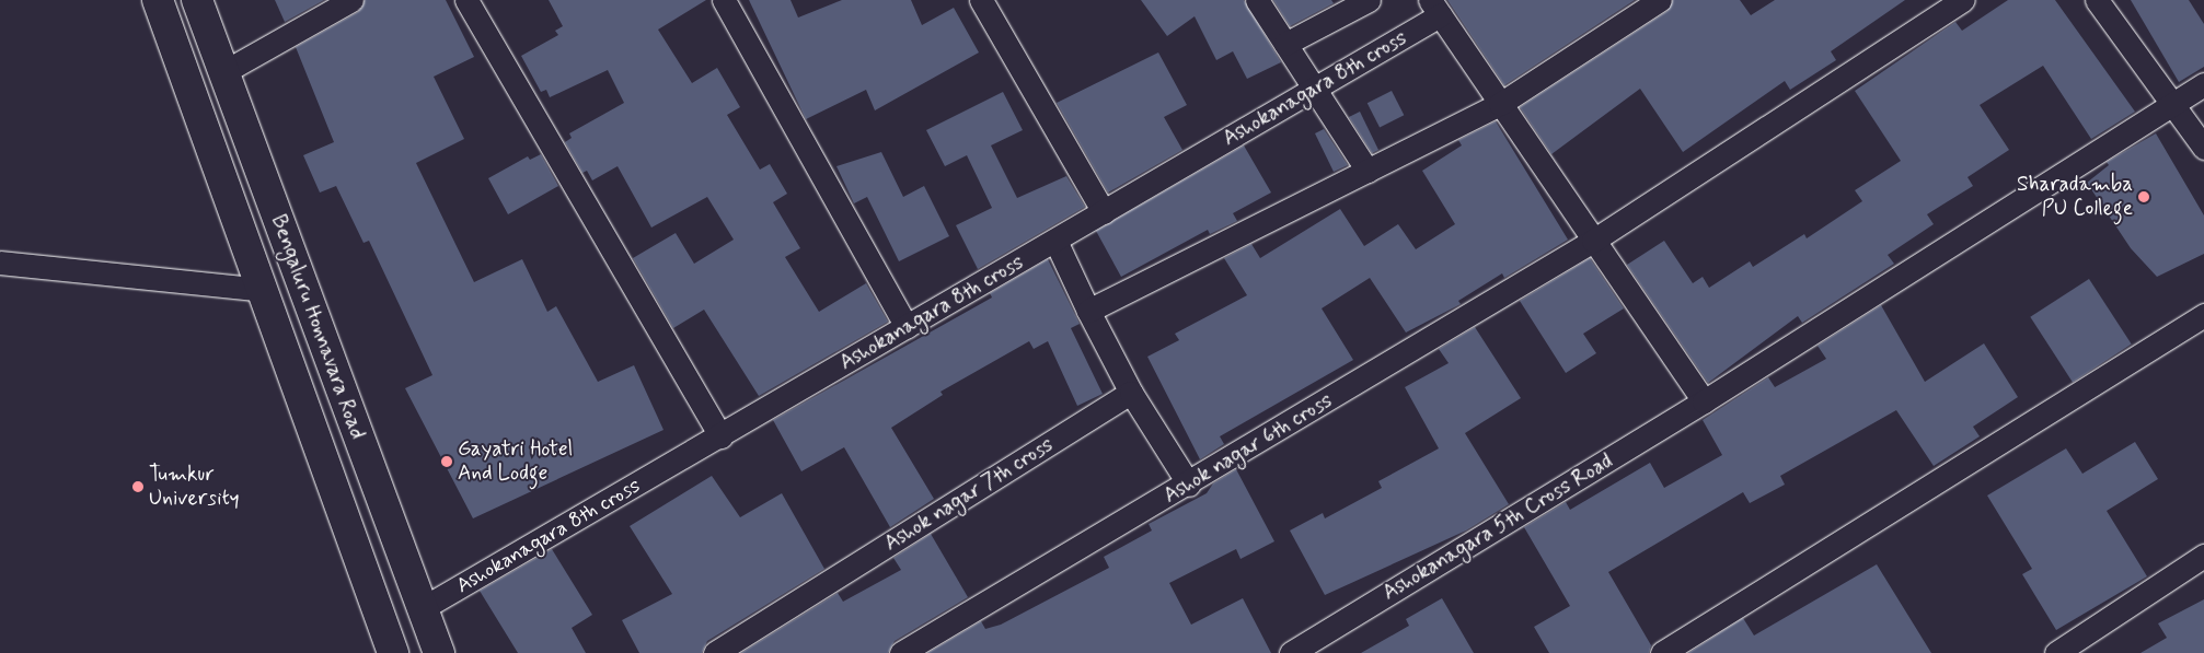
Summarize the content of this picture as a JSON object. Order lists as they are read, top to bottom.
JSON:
{
  "streets": {
    "main road": ["Bengaluru Honnavara Road"],
    "street": [
      "Ashokanagara 8th cross",
      "Ashok nagar 6th cross",
      "Ashok nagar 7th cross",
      "Ashokanagara 5th Cross Road"
    ]
  },
  "crossings": [
    ["Ashokanagara 8th cross", "Bengaluru Honnavara Road"]
  ],
  "places": ["Sharadamba PU College", "Gayatri Hotel And Lodge", "Tumkur University"]
}
